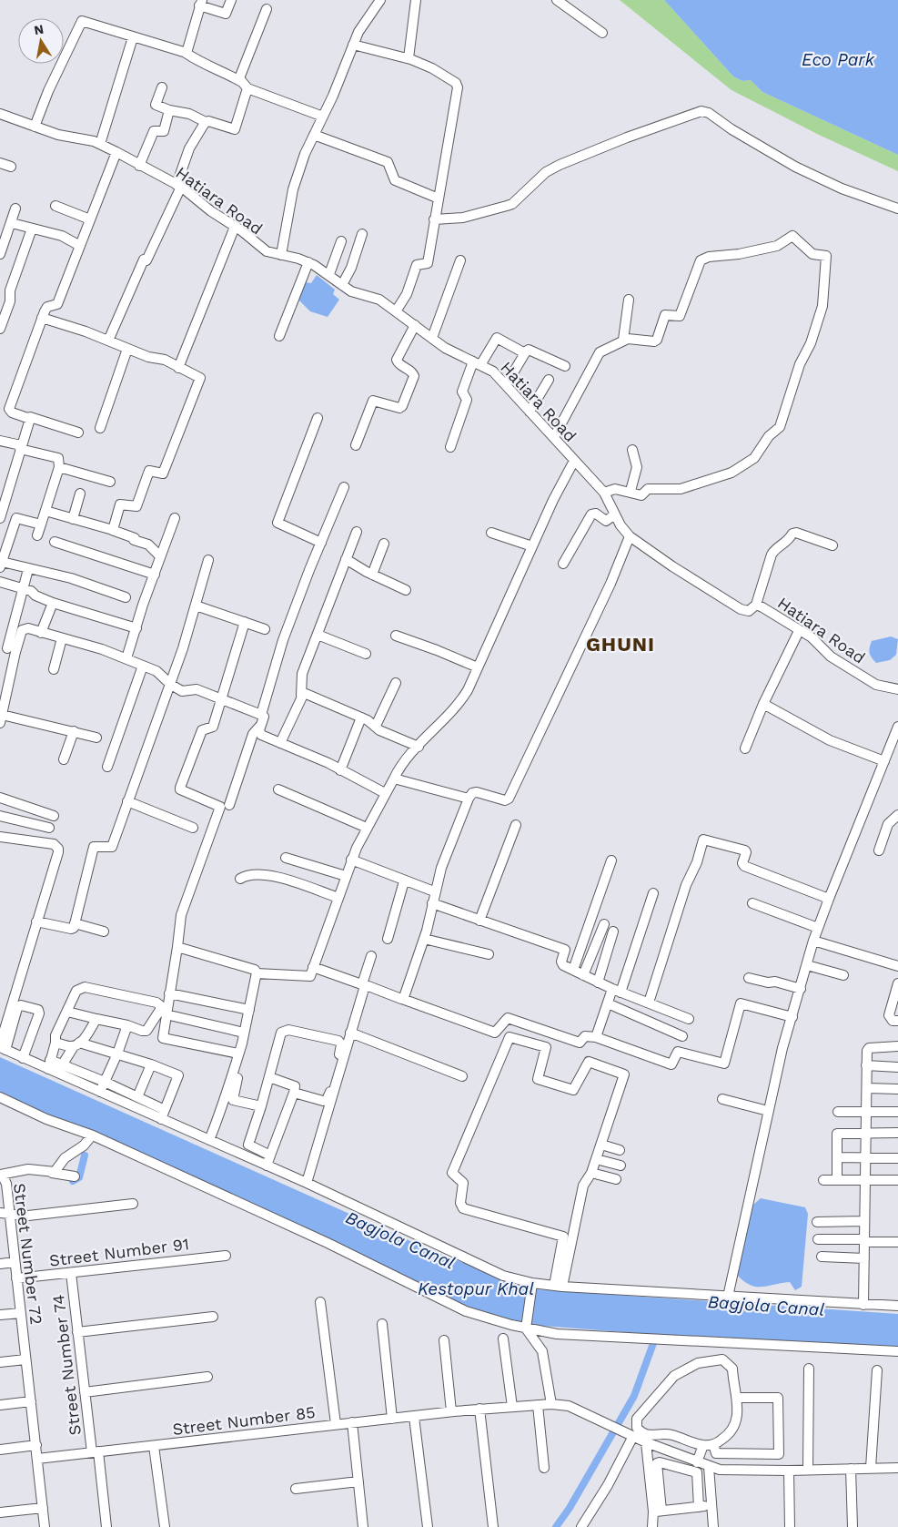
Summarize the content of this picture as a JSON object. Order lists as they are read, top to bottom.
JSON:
{
  "streets": {
    "street": [
      "Hatiara Road",
      "Street Number 91",
      "Street Number 72",
      "Street Number 74",
      "Street Number 85"
    ]
  },
  "crossings": [
    ["Street Number 91", "Street Number 72"],
    ["Street Number 91", "Street Number 74"],
    ["Street Number 72", "Street Number 85"],
    ["Street Number 74", "Street Number 85"]
  ],
  "districts": ["GHUNI"],
  "water": ["Eco Park", "Bagjola Canal", "Kestopur Khal"],
  "north": "top"
}
